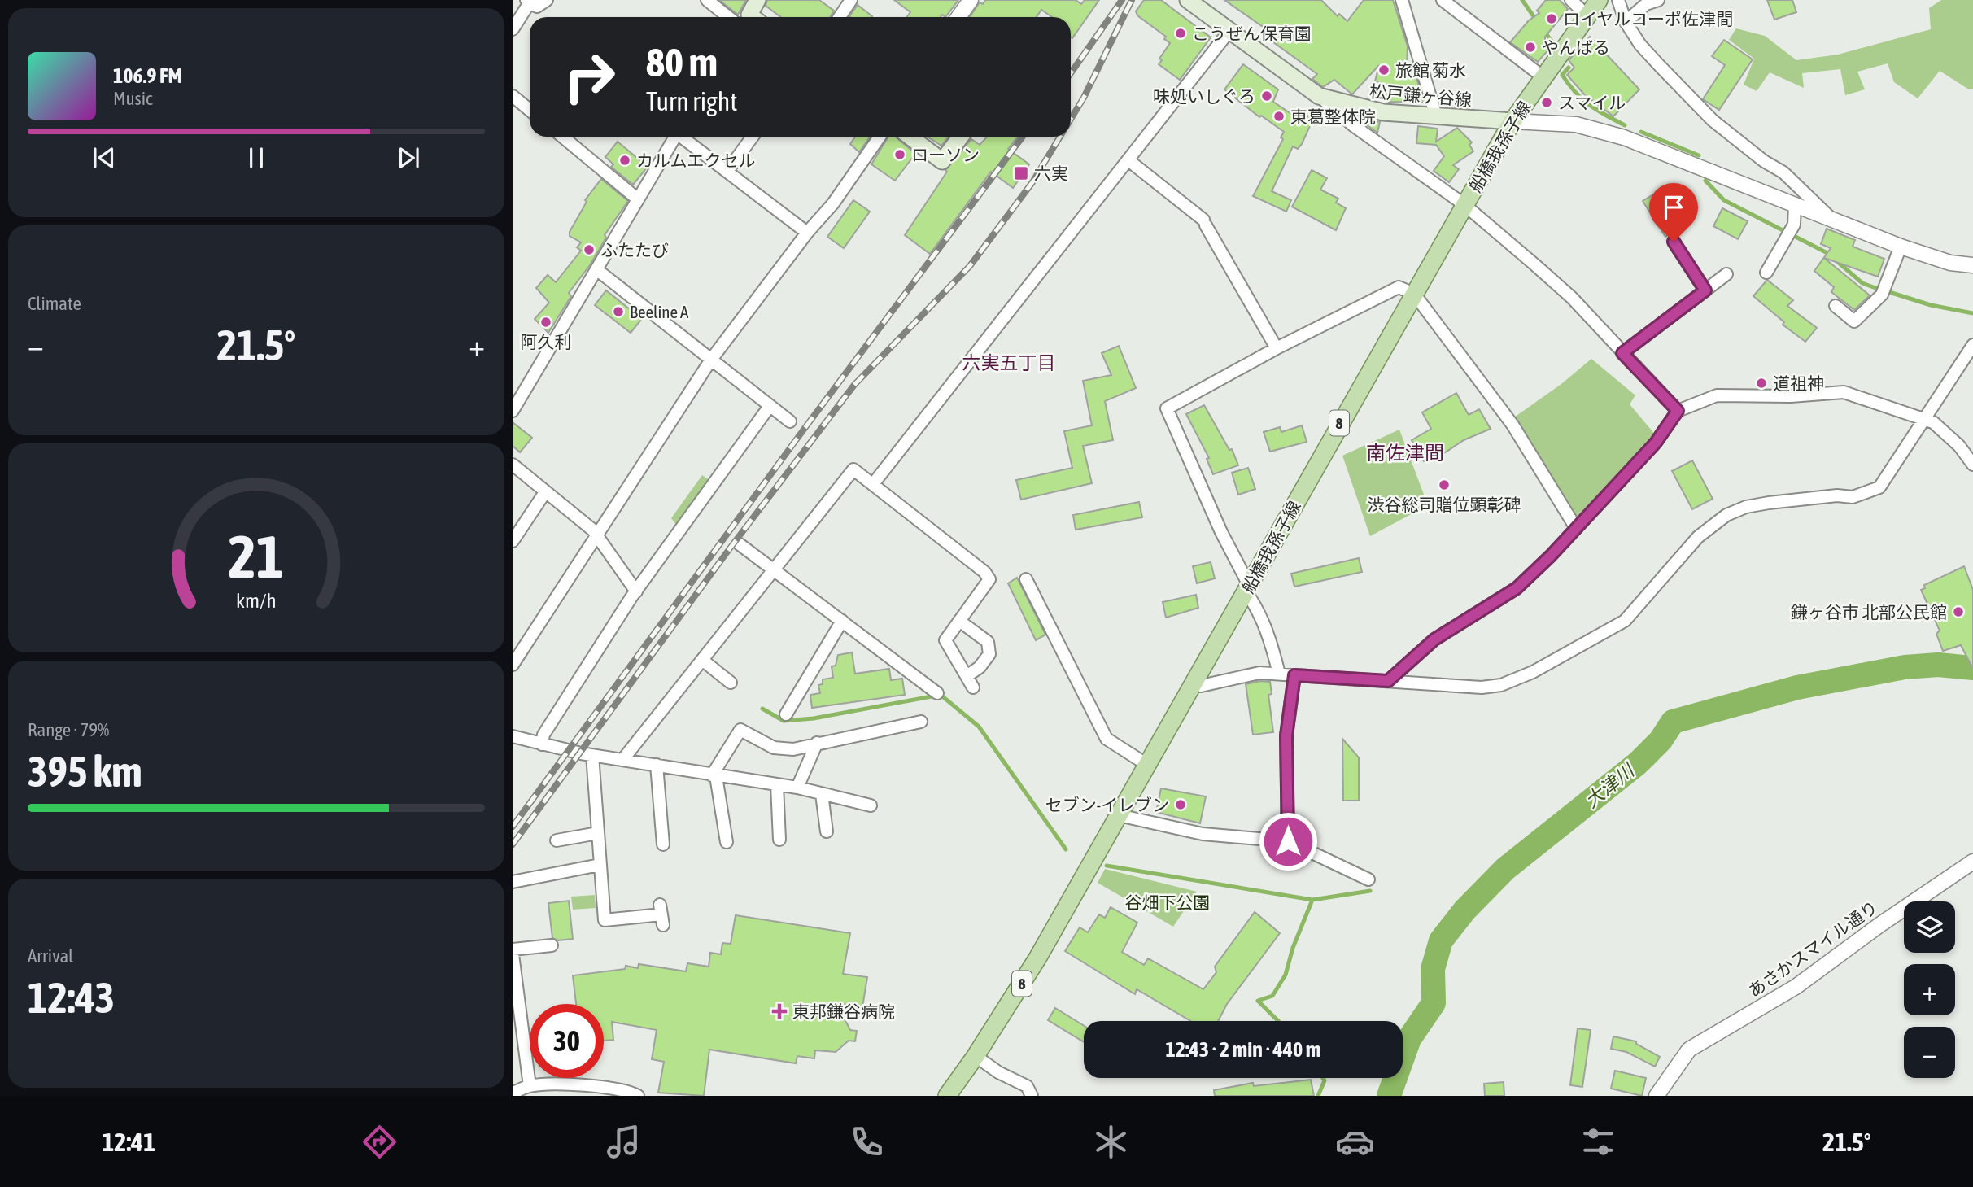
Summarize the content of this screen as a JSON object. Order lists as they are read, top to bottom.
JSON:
{
  "streets": {
    "main road": ["松戸鎌ヶ谷線", "船橋我孫子線", "8"],
    "street": ["あさかスマイル通り"]
  },
  "crossings": [
    ["松戸鎌ヶ谷線", "船橋我孫子線"]
  ],
  "districts": ["六実五丁目", "南佐津間"],
  "water": ["大津川"],
  "parks": ["谷畑下公園"],
  "places": {
    "other": [
      "ロイヤルコーポ佐津間",
      "こうぜん保育園",
      "やんばる",
      "旅館 菊水",
      "味処いしぐろ",
      "スマイル",
      "東葛整体院",
      "ローソン",
      "カルムエクセル",
      "ふたたび",
      "Beeline A",
      "阿久利",
      "道祖神",
      "渋谷総司贈位顕彰碑",
      "鎌ヶ谷市 北部公民館",
      "セブン-イレブン"
    ],
    "transit": ["六実"],
    "health": ["東邦鎌谷病院"]
  },
  "page": {
    "turn": ["80 m", "Turn right"],
    "song": ["106.9 FM", "Music"],
    "tile": [
      "Climate",
      ["Range · 79%", "395 km"],
      ["Arrival", "12:43"]
    ],
    "heat": ["−", "21.5°", "+"],
    "map_buttons": ["+", "−"],
    "limit": "30",
    "trip": "12:43 · 2 min · 440 m",
    "tabs": ["12:41", "21.5°"],
    "gauge": ["21", "km/h"]
  }
}
